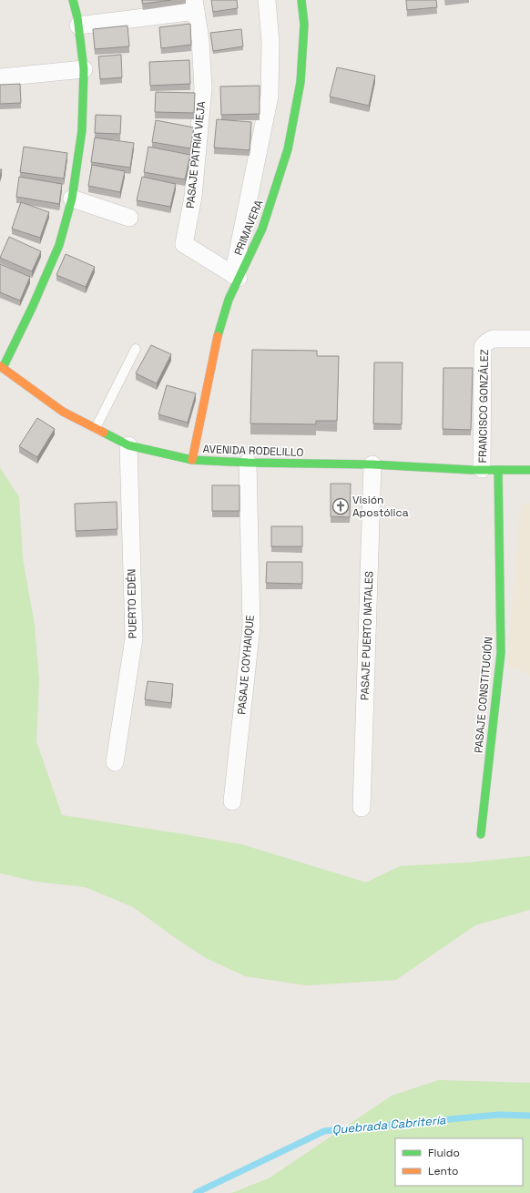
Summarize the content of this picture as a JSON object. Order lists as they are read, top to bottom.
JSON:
{
  "streets": {
    "street": [
      "PASAJE PATRIA VIEJA",
      "PRIMAVERA",
      "FRANCISCO GONZÁLEZ",
      "AVENIDA RODELILLO",
      "PUERTO EDÉN",
      "PASAJE PUERTO NATALES",
      "PASAJE COYHAIQUE",
      "PASAJE CONSTITUCIÓN"
    ]
  },
  "crossings": [
    ["PASAJE PATRIA VIEJA", "PRIMAVERA"],
    ["PRIMAVERA", "AVENIDA RODELILLO"],
    ["FRANCISCO GONZÁLEZ", "AVENIDA RODELILLO"],
    ["FRANCISCO GONZÁLEZ", "PASAJE CONSTITUCIÓN"],
    ["AVENIDA RODELILLO", "PUERTO EDÉN"],
    ["AVENIDA RODELILLO", "PASAJE PUERTO NATALES"],
    ["AVENIDA RODELILLO", "PASAJE COYHAIQUE"],
    ["AVENIDA RODELILLO", "PASAJE CONSTITUCIÓN"]
  ],
  "water": ["Quebrada Cabritería"],
  "places": {
    "church": ["Visión Apostólica"]
  },
  "legend": ["Fluido", "Lento"]
}
